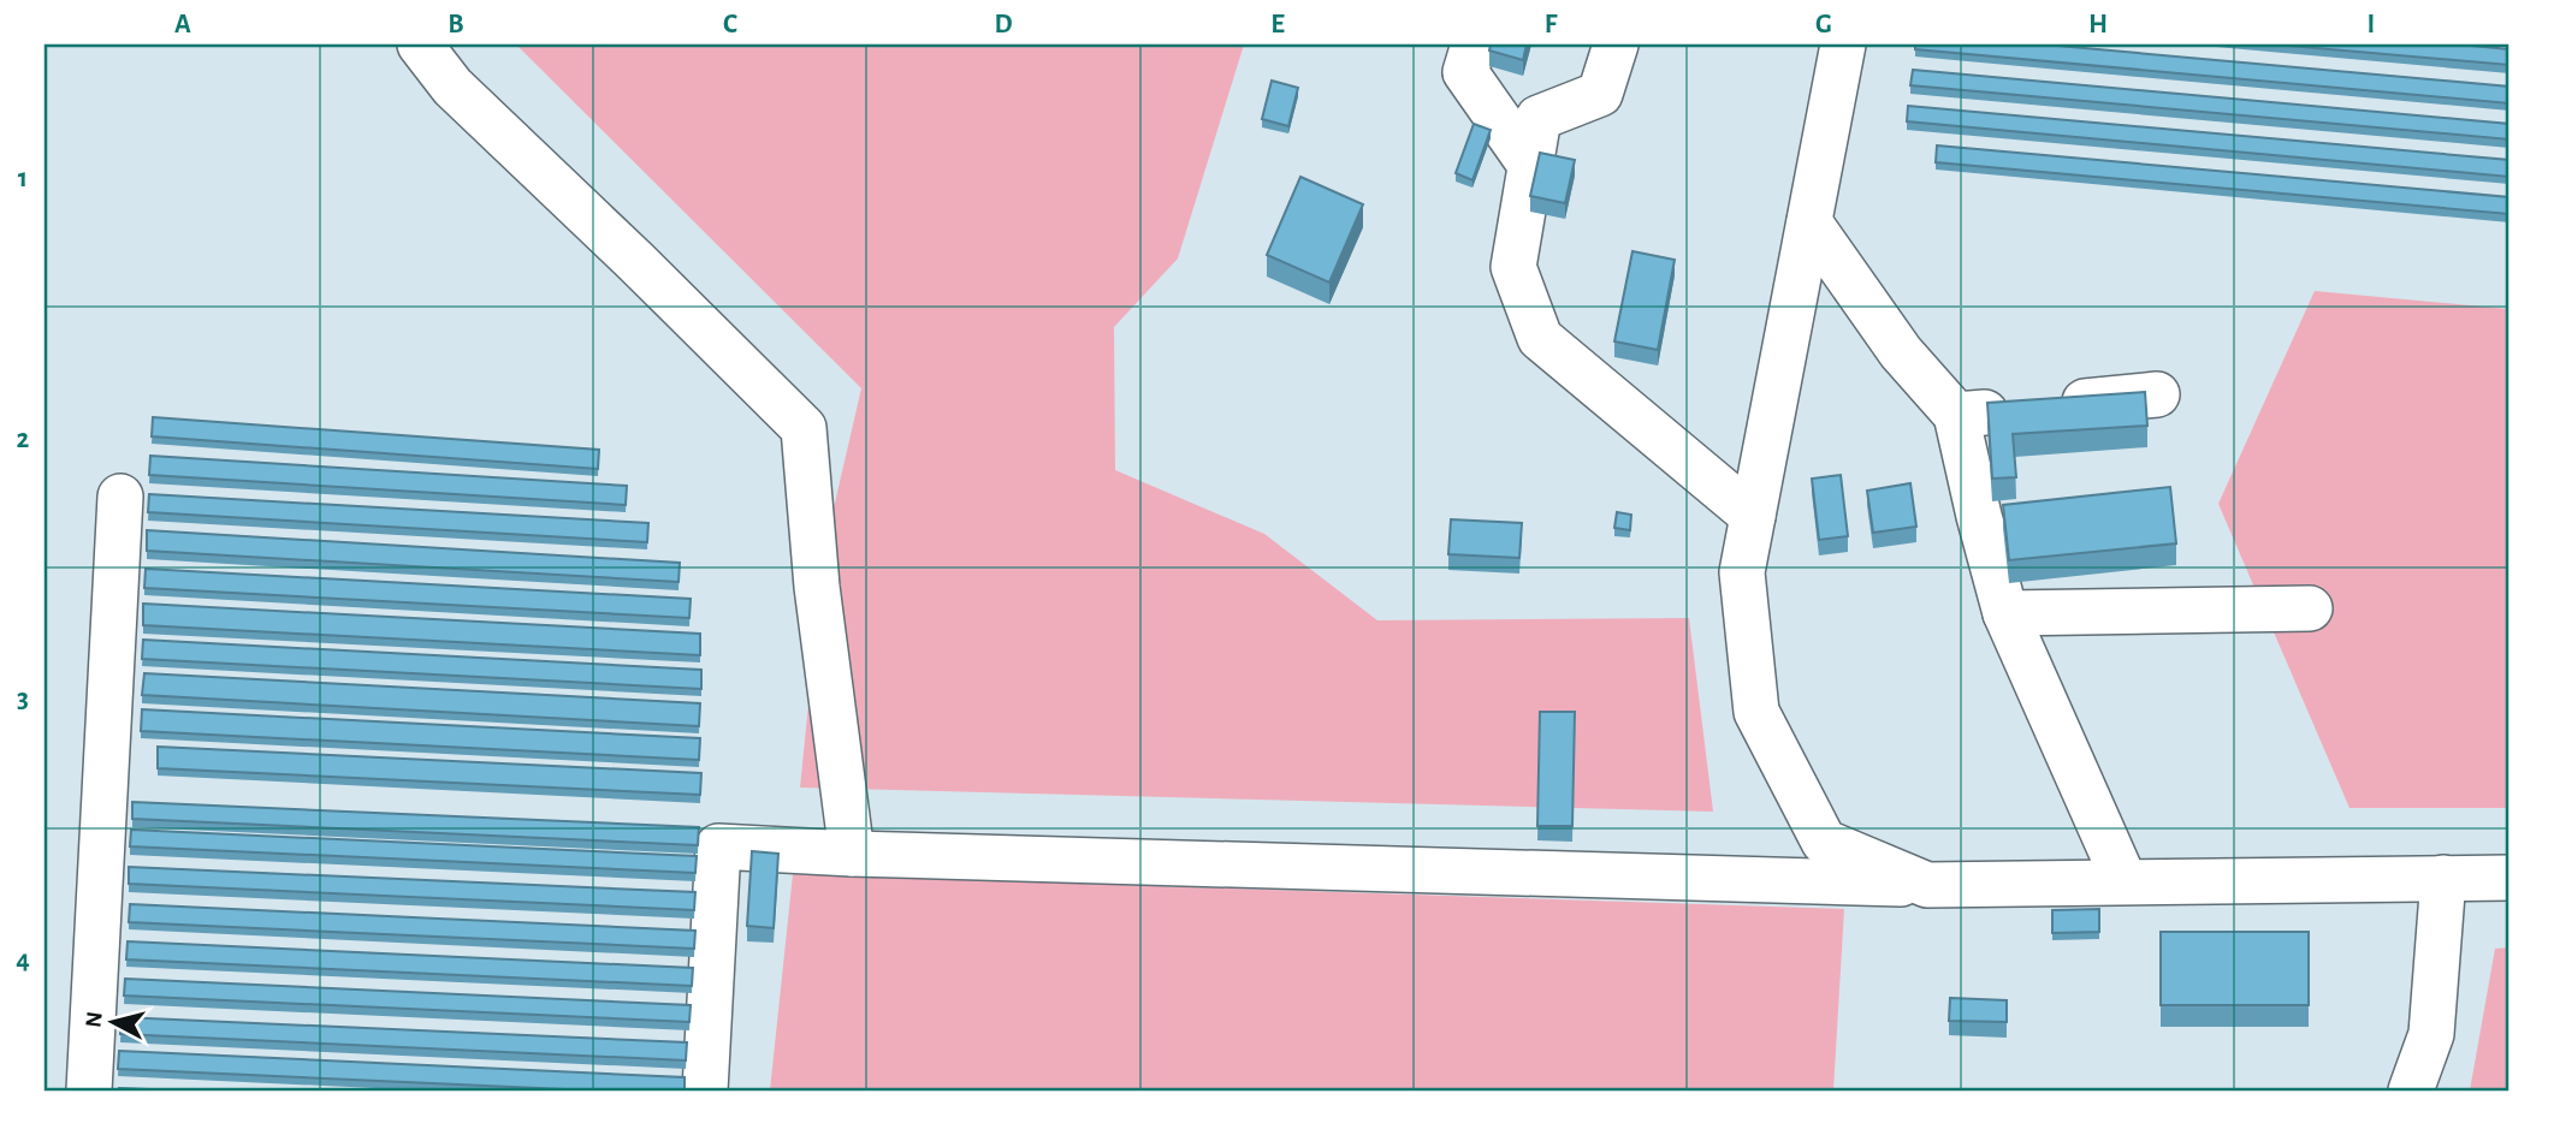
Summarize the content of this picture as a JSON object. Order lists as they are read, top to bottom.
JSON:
{
  "north": "left",
  "grid": {
    "columns": [
      "A",
      "B",
      "C",
      "D",
      "E",
      "F",
      "G",
      "H",
      "I"
    ],
    "rows": [
      "1",
      "2",
      "3",
      "4"
    ]
  }
}
